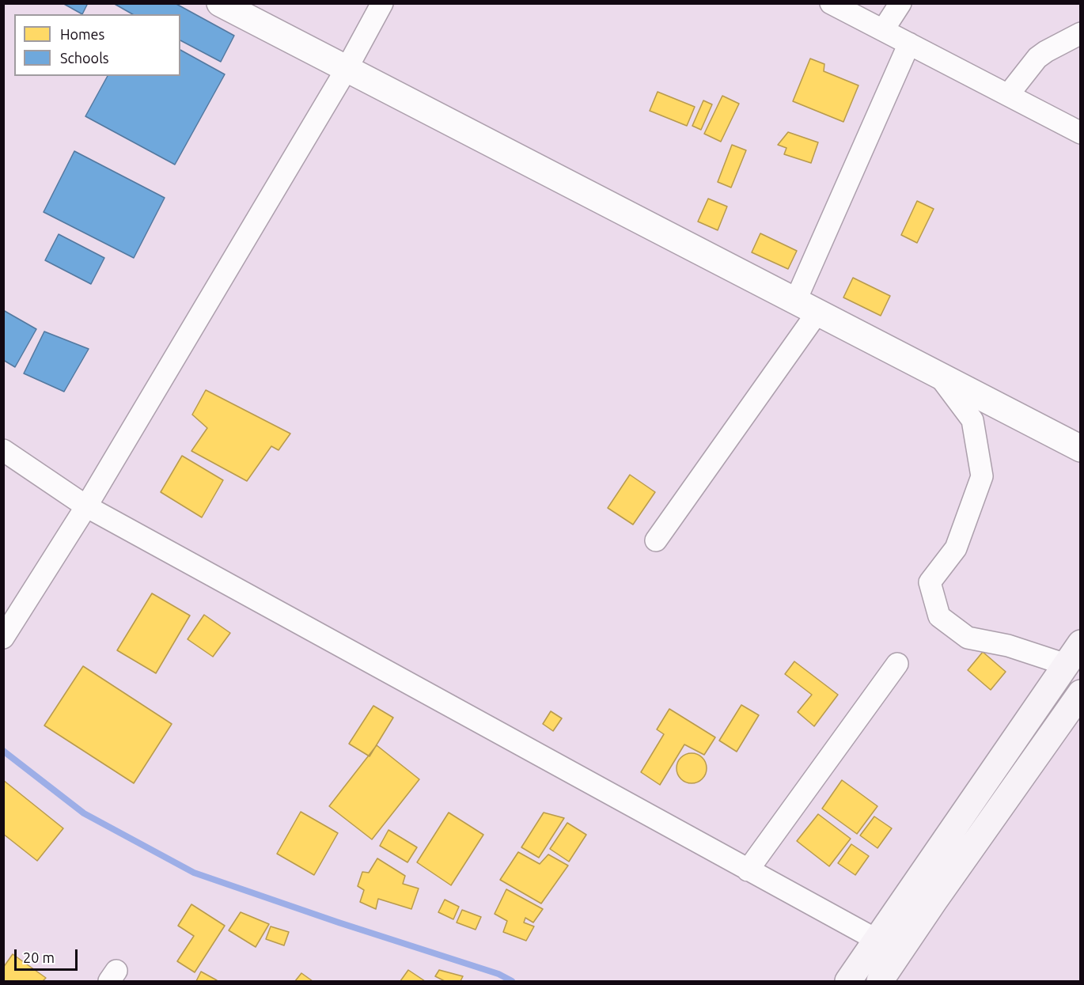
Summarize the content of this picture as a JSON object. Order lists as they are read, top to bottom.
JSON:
{
  "legend": ["Homes", "Schools"],
  "scale_bar": "20 m"
}
